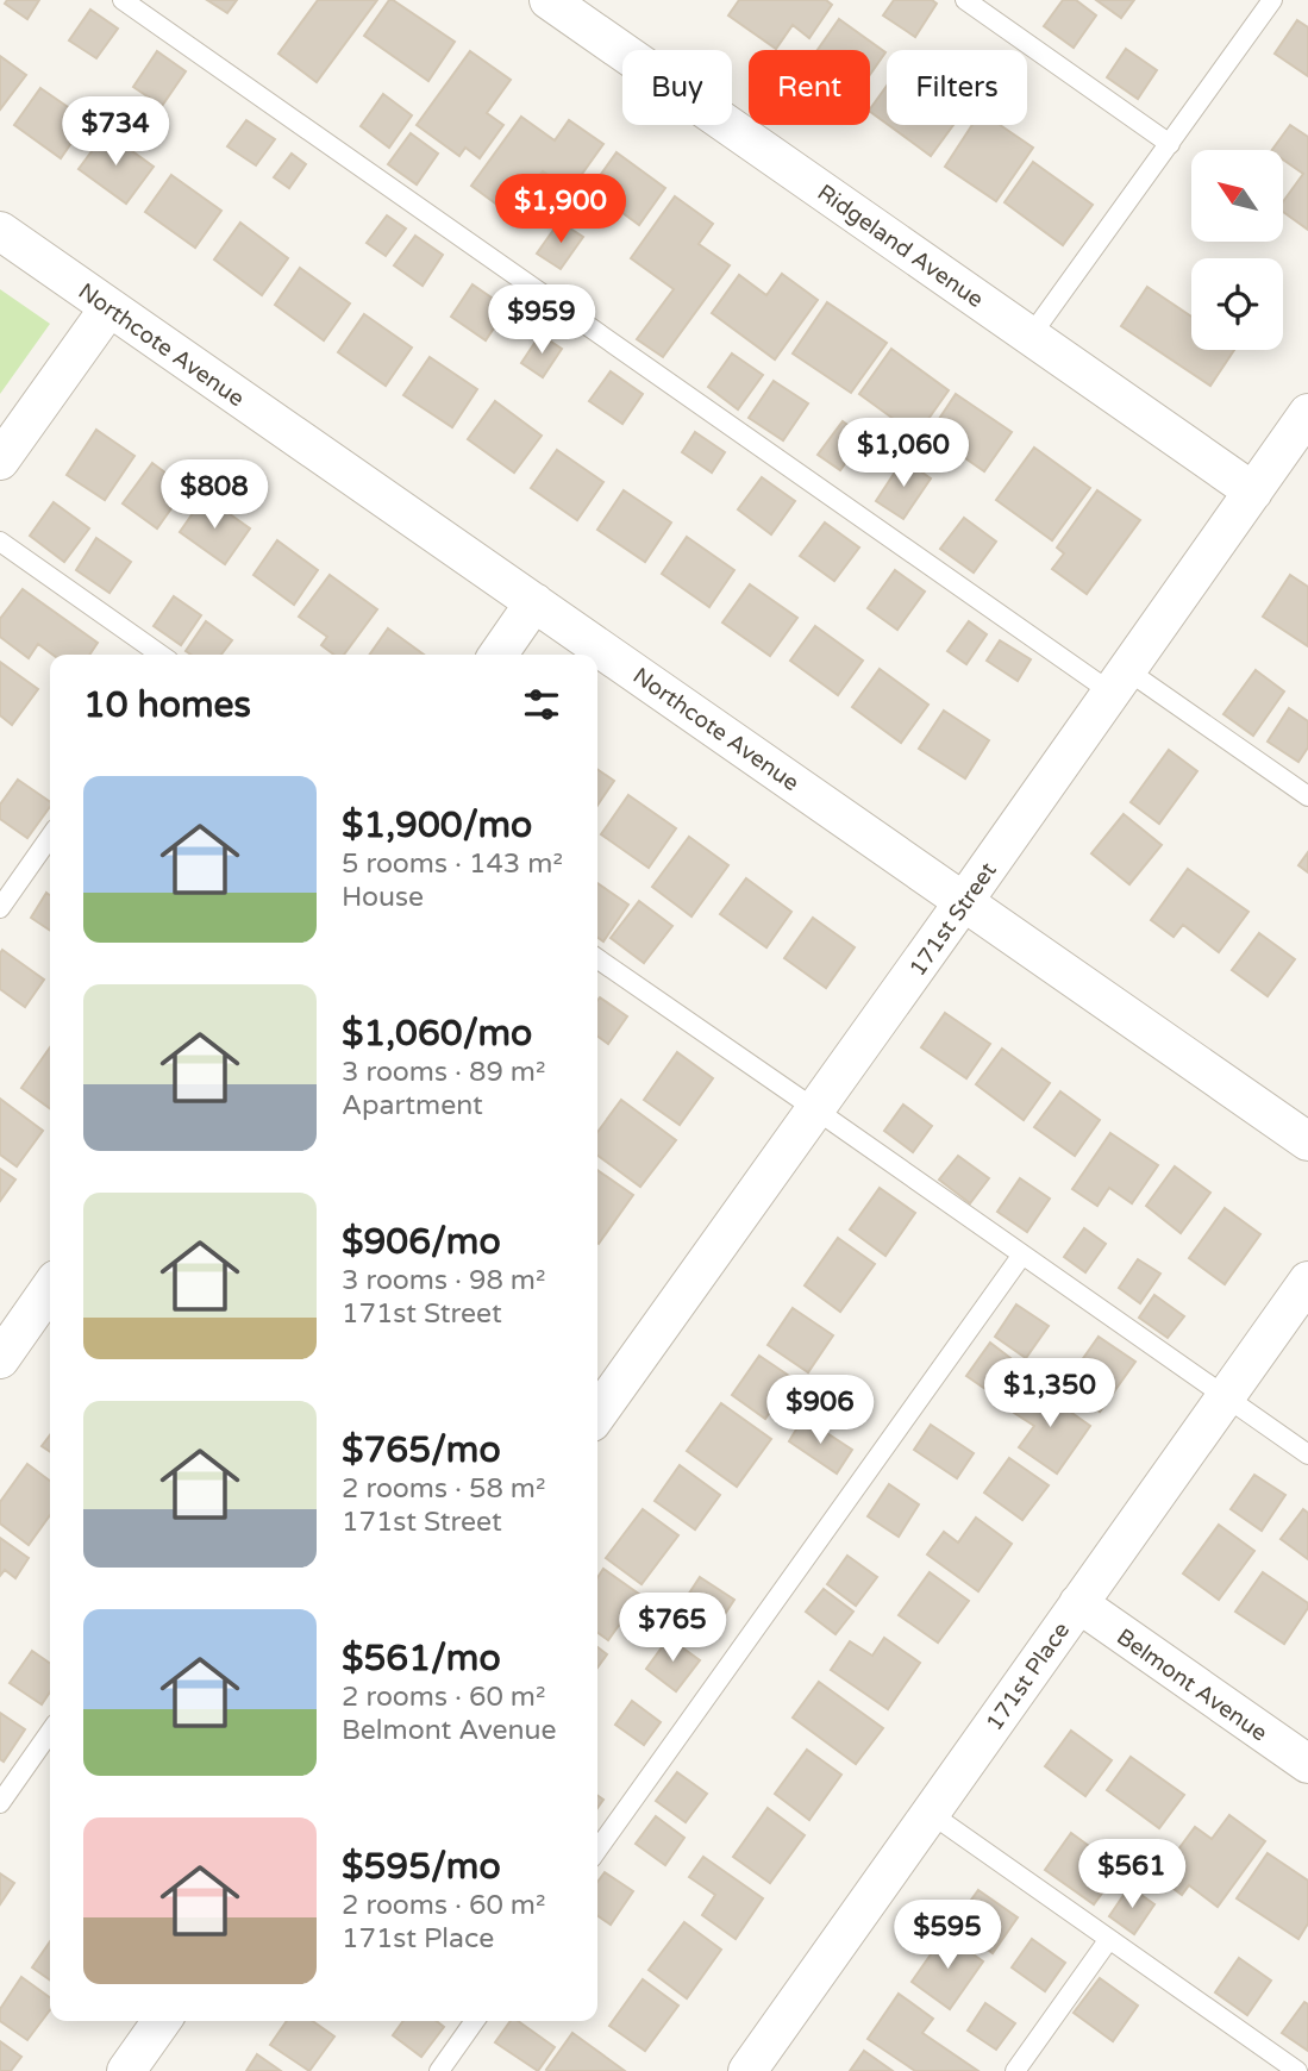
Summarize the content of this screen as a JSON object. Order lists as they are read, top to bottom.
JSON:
{
  "streets": {
    "street": [
      "Ridgeland Avenue",
      "Northcote Avenue",
      "171st Street",
      "171st Place",
      "Belmont Avenue"
    ]
  },
  "crossings": [
    ["Ridgeland Avenue", "171st Street"],
    ["Northcote Avenue", "171st Street"],
    ["171st Place", "Belmont Avenue"]
  ],
  "north": "top left",
  "page": {
    "chip": ["Buy", "Rent", "Filters"],
    "price": [
      "$734",
      "$1,900",
      "$959",
      "$1,060",
      "$808",
      "$1,350",
      "$906",
      "$765",
      "$561",
      "$595"
    ],
    "heading": "10 homes",
    "list": [
      {
        "name": "$1,900/mo",
        "note": "5 rooms · 143 m² · House"
      },
      {
        "name": "$1,060/mo",
        "note": "3 rooms · 89 m² · Apartment"
      },
      {
        "name": "$906/mo",
        "note": "3 rooms · 98 m² · 171st Street"
      },
      {
        "name": "$765/mo",
        "note": "2 rooms · 58 m² · 171st Street"
      },
      {
        "name": "$561/mo",
        "note": "2 rooms · 60 m² · Belmont Avenue"
      },
      {
        "name": "$595/mo",
        "note": "2 rooms · 60 m² · 171st Place"
      }
    ]
  }
}
